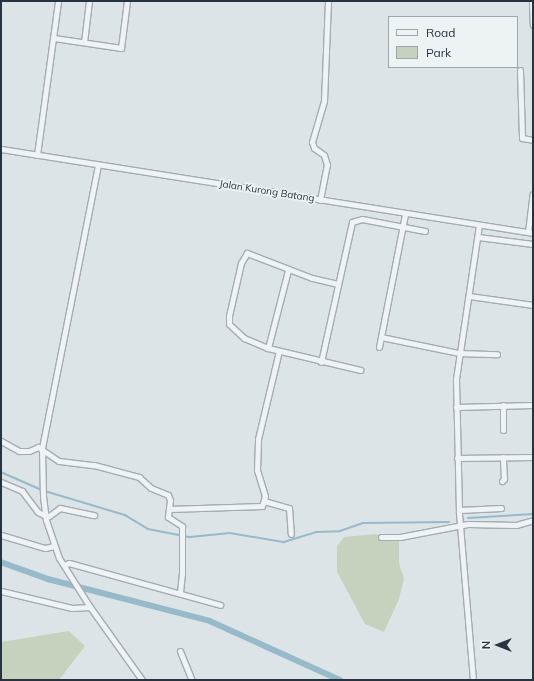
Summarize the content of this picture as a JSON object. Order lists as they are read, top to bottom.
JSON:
{
  "streets": {
    "street": ["Jalan Kurong Batang"]
  },
  "legend": ["Road", "Park"],
  "north": "left"
}
